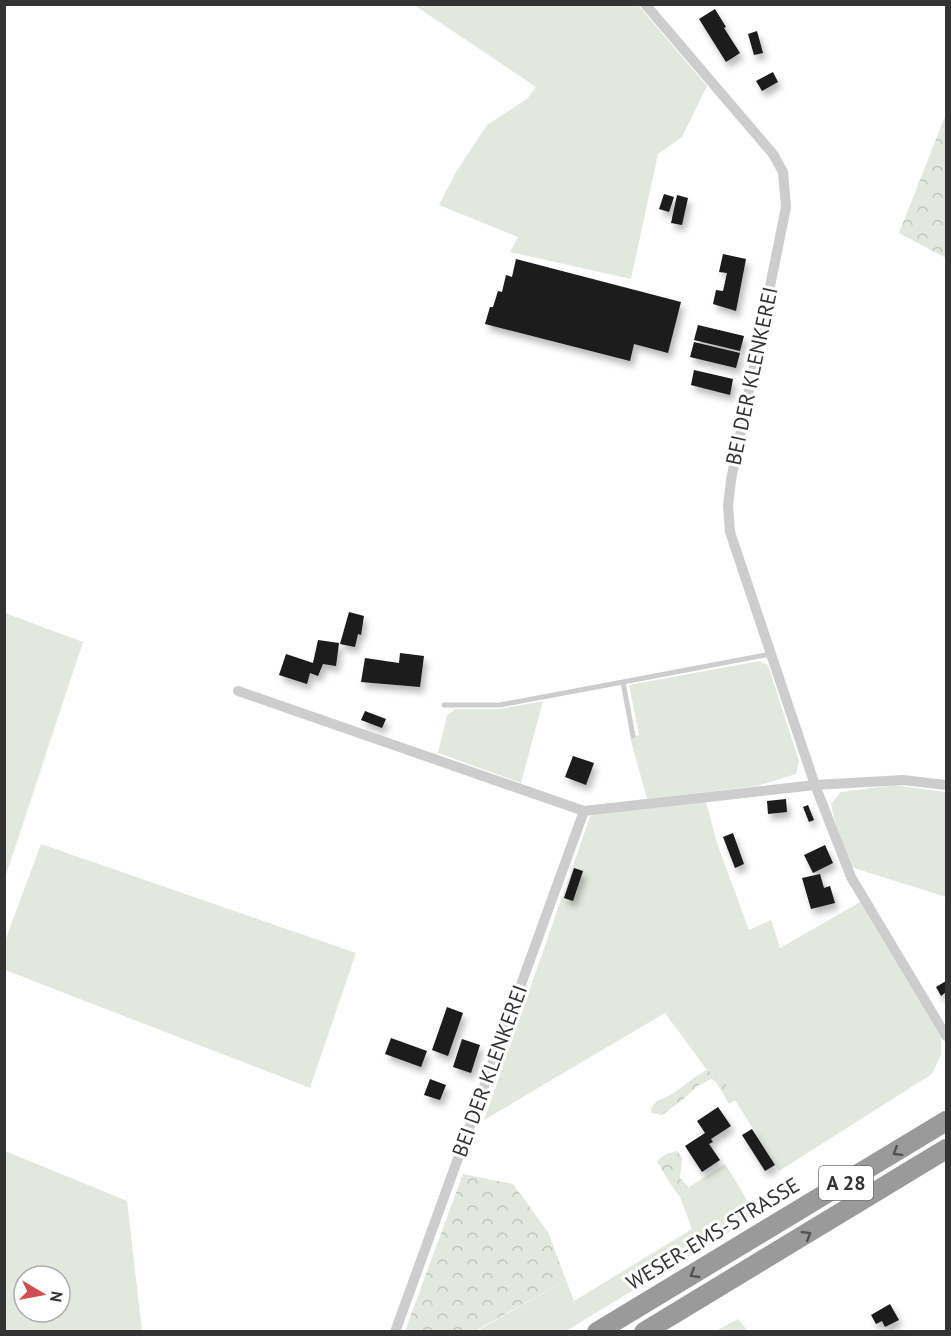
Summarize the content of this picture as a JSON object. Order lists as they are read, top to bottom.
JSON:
{
  "streets": {
    "highway": ["A 28", "WESER-EMS-STRASSE"],
    "street": ["BEI DER KLENKEREI"]
  },
  "north": "right"
}
